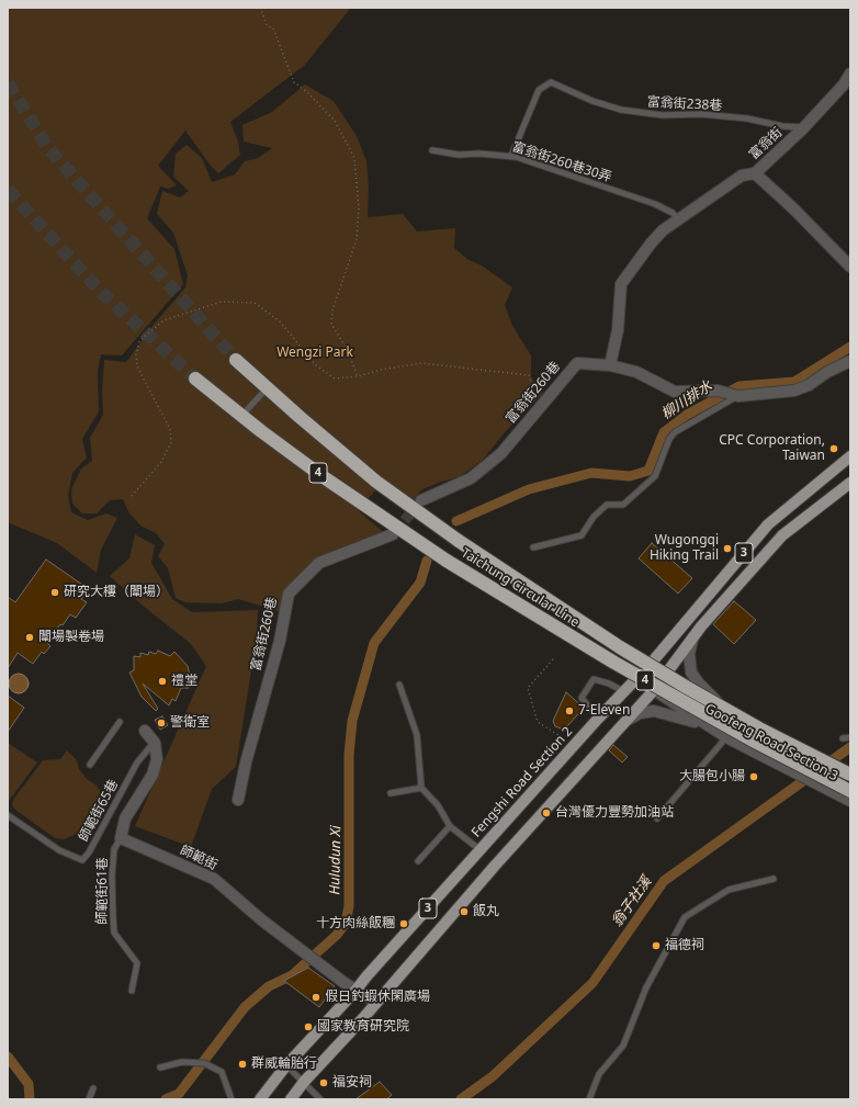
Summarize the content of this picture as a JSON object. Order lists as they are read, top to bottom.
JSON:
{
  "streets": {
    "highway": ["4", "Taichung Circular Line"],
    "main road": ["3", "Fengshi Road Section 2"],
    "street": [
      "富翁街",
      "富翁街260巷",
      "Goofeng Road Section 3",
      "師範街"
    ],
    "lane": [
      "富翁街238巷",
      "富翁街260巷30弄",
      "師範街65巷",
      "師範街61巷"
    ]
  },
  "crossings": [
    ["富翁街238巷", "富翁街"],
    ["富翁街238巷", "富翁街260巷30弄"],
    ["3", "Goofeng Road Section 3"],
    ["3", "師範街"],
    ["Taichung Circular Line", "Goofeng Road Section 3"],
    ["Goofeng Road Section 3", "Fengshi Road Section 2"],
    ["Fengshi Road Section 2", "師範街"],
    ["師範街", "師範街61巷"]
  ],
  "water": ["柳川排水", "Huludun Xi", "翁子社溪"],
  "parks": ["Wengzi Park"],
  "places": [
    "CPC Corporation, Taiwan",
    "Wugongqi Hiking Trail",
    "研究大樓（闈場）",
    "闈場製卷場",
    "禮堂",
    "7-Eleven",
    "警衛室",
    "大腸包小腸",
    "台灣優力豐勢加油站",
    "飯丸",
    "十方肉絲飯糰",
    "福德祠",
    "假日釣蝦休閑廣場",
    "國家教育研究院",
    "群威輪胎行",
    "福安祠"
  ]
}
